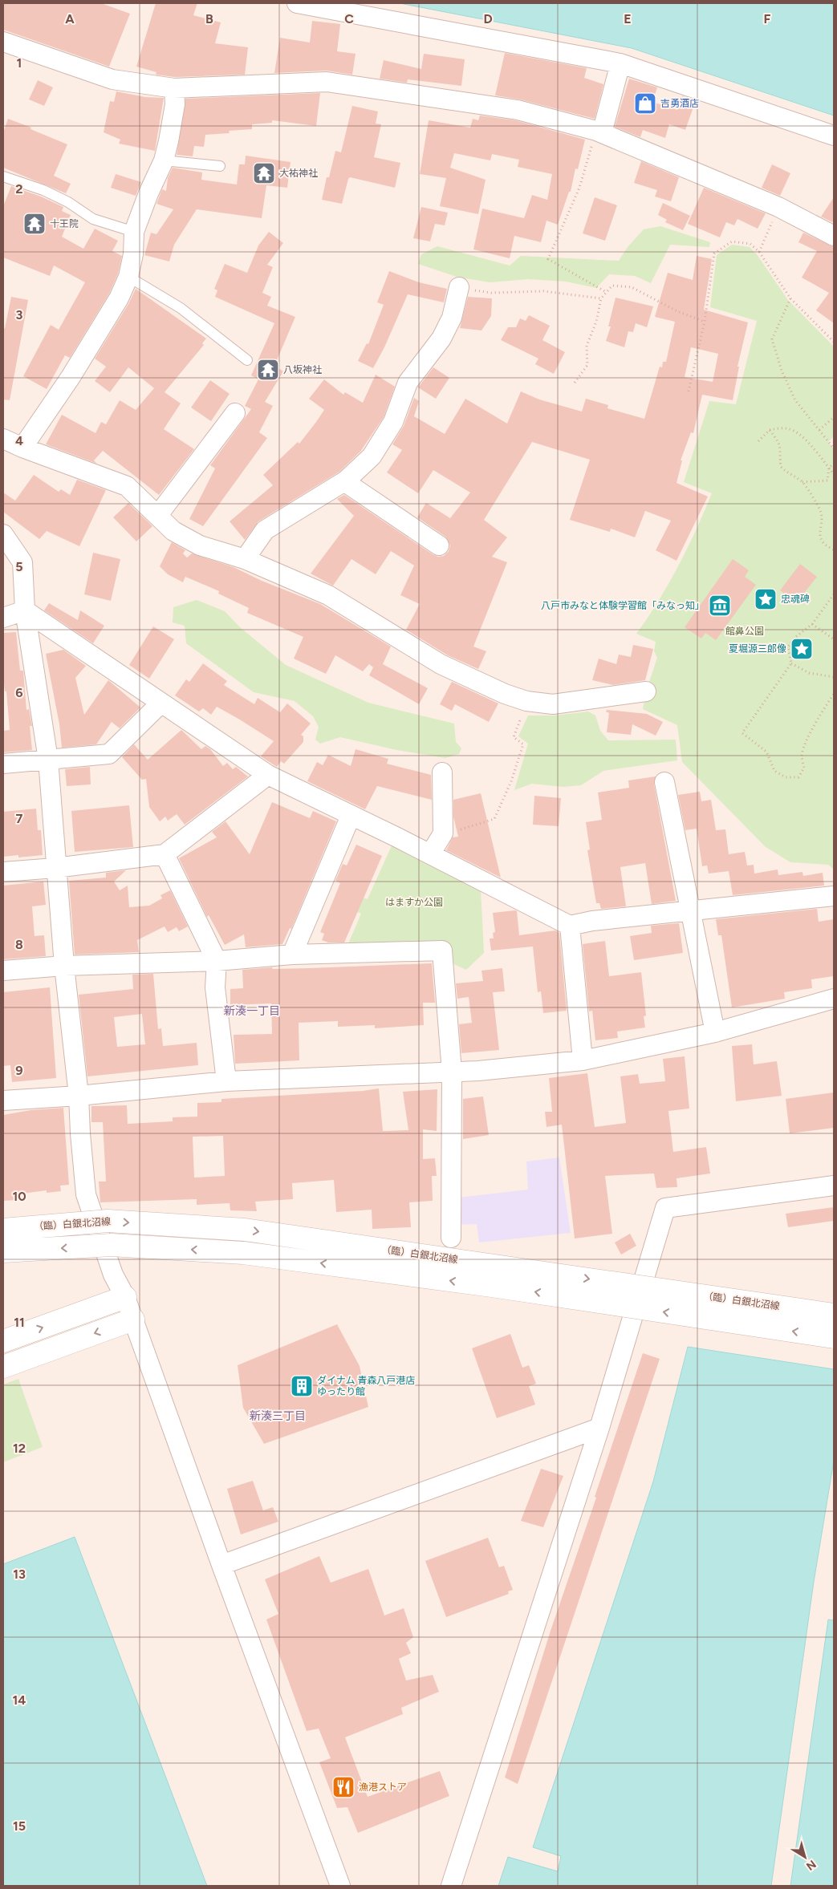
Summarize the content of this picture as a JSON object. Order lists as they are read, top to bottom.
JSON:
{
  "streets": {
    "street": ["（臨）白銀北沼線"]
  },
  "districts": ["新湊一丁目", "新湊三丁目"],
  "parks": ["館鼻公園", "はますか公園"],
  "places": {
    "shop": ["吉勇酒店"],
    "temple": ["大祐神社", "十王院", "八坂神社"],
    "place": ["忠魂碑", "夏堀源三郎像"],
    "museum": ["八戸市みなと体験学習館「みなっ知」"],
    "building": ["ダイナム 青森八戸港店 ゆったり館"],
    "restaurant": ["漁港ストア"]
  },
  "north": "bottom right",
  "grid": {
    "columns": [
      "A",
      "B",
      "C",
      "D",
      "E",
      "F"
    ],
    "rows": [
      "1",
      "2",
      "3",
      "4",
      "5",
      "6",
      "7",
      "8",
      "9",
      "10",
      "11",
      "12",
      "13",
      "14",
      "15"
    ]
  }
}
